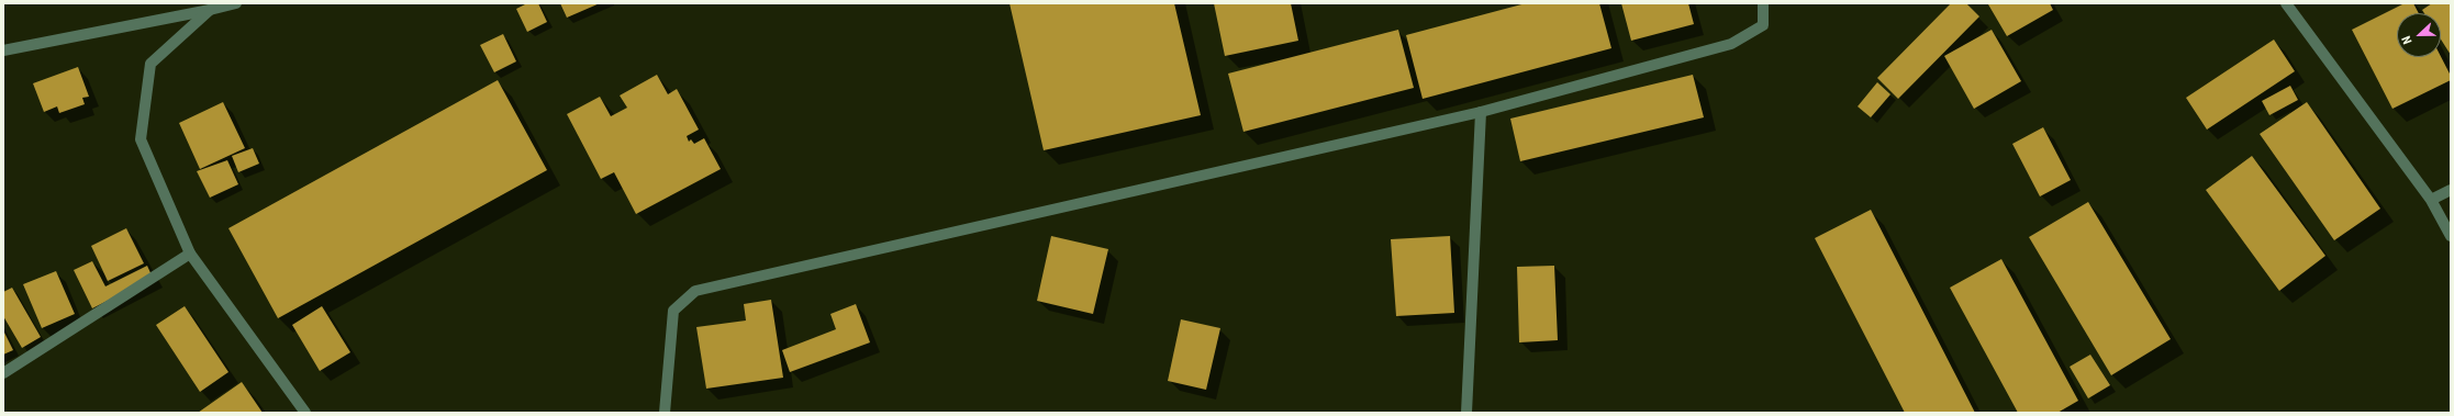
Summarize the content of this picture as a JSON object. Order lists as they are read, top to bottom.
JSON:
{
  "north": "left"
}
